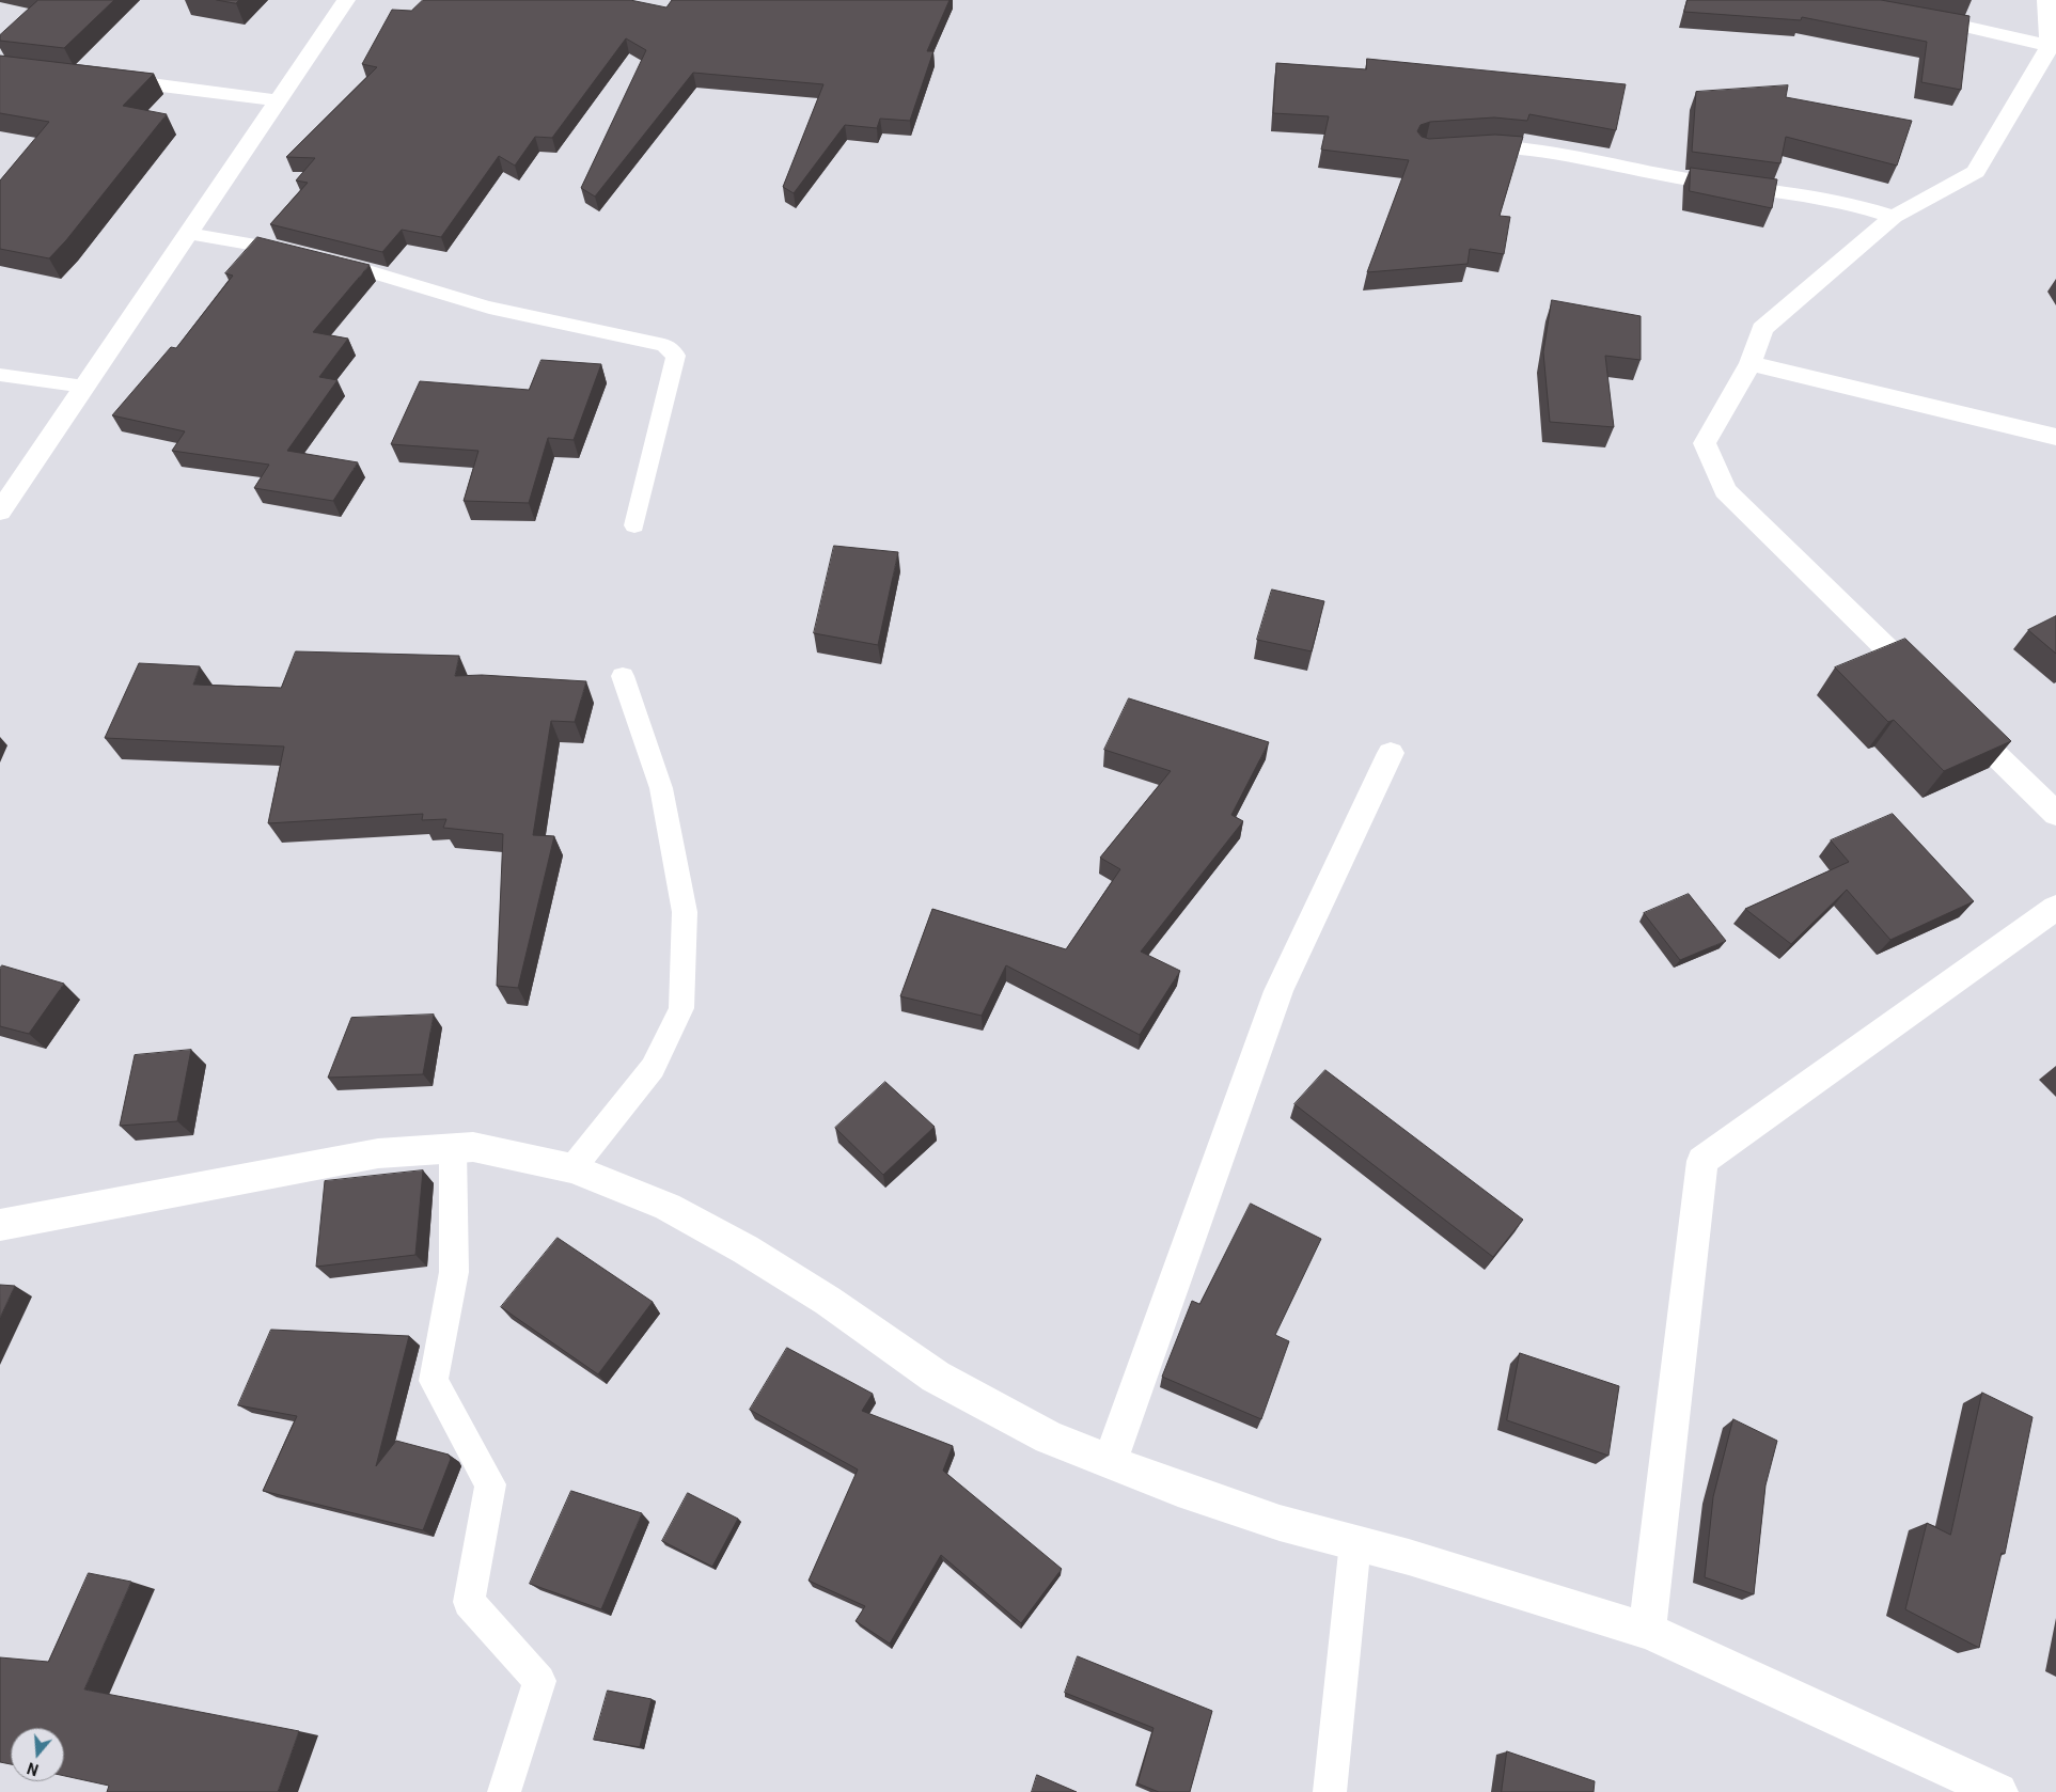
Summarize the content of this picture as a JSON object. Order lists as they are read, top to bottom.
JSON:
{
  "north": "bottom"
}
